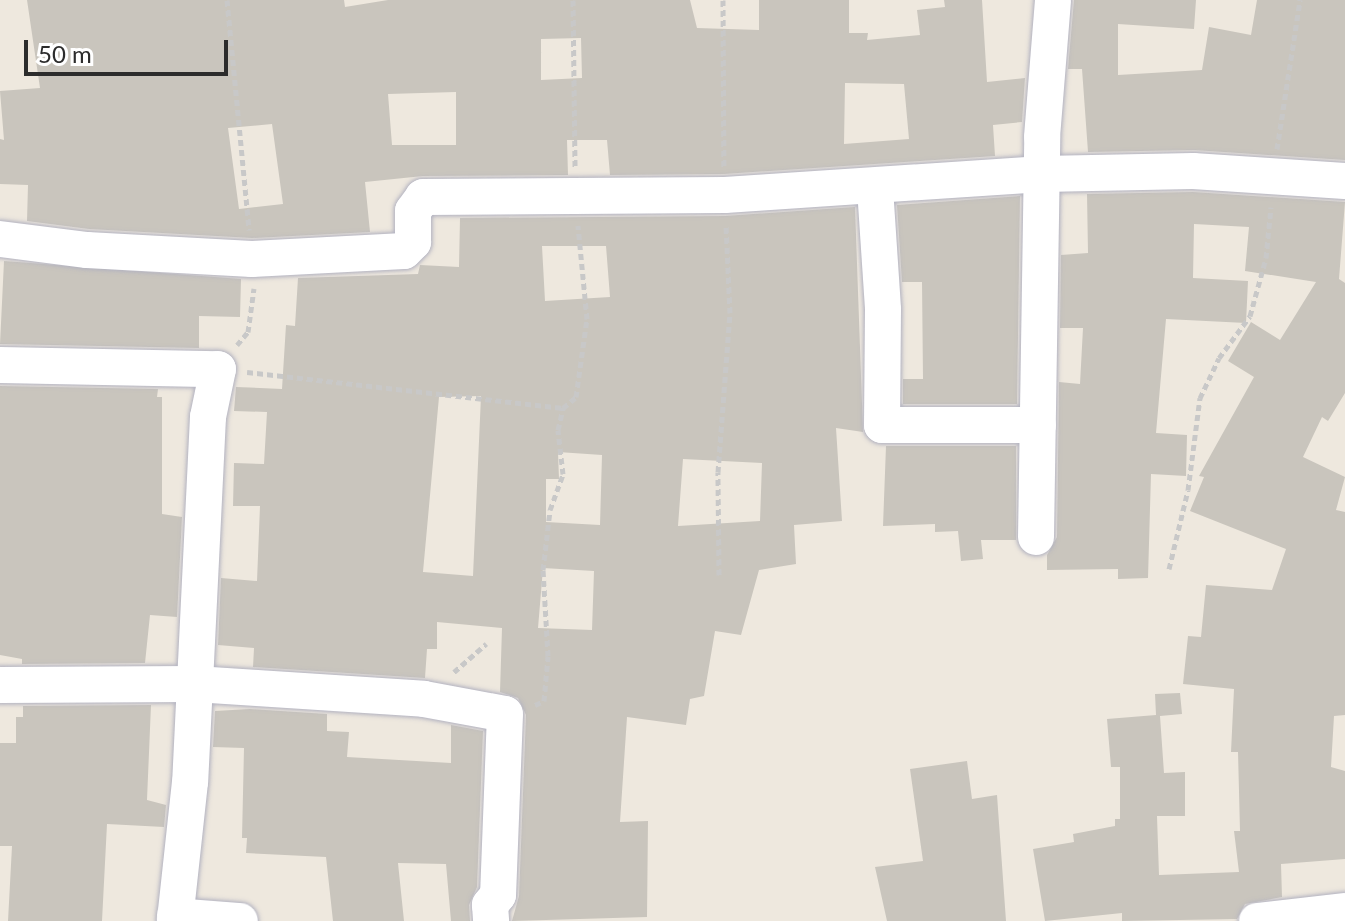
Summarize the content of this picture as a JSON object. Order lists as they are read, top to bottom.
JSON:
{
  "scale_bar": "50 m"
}
